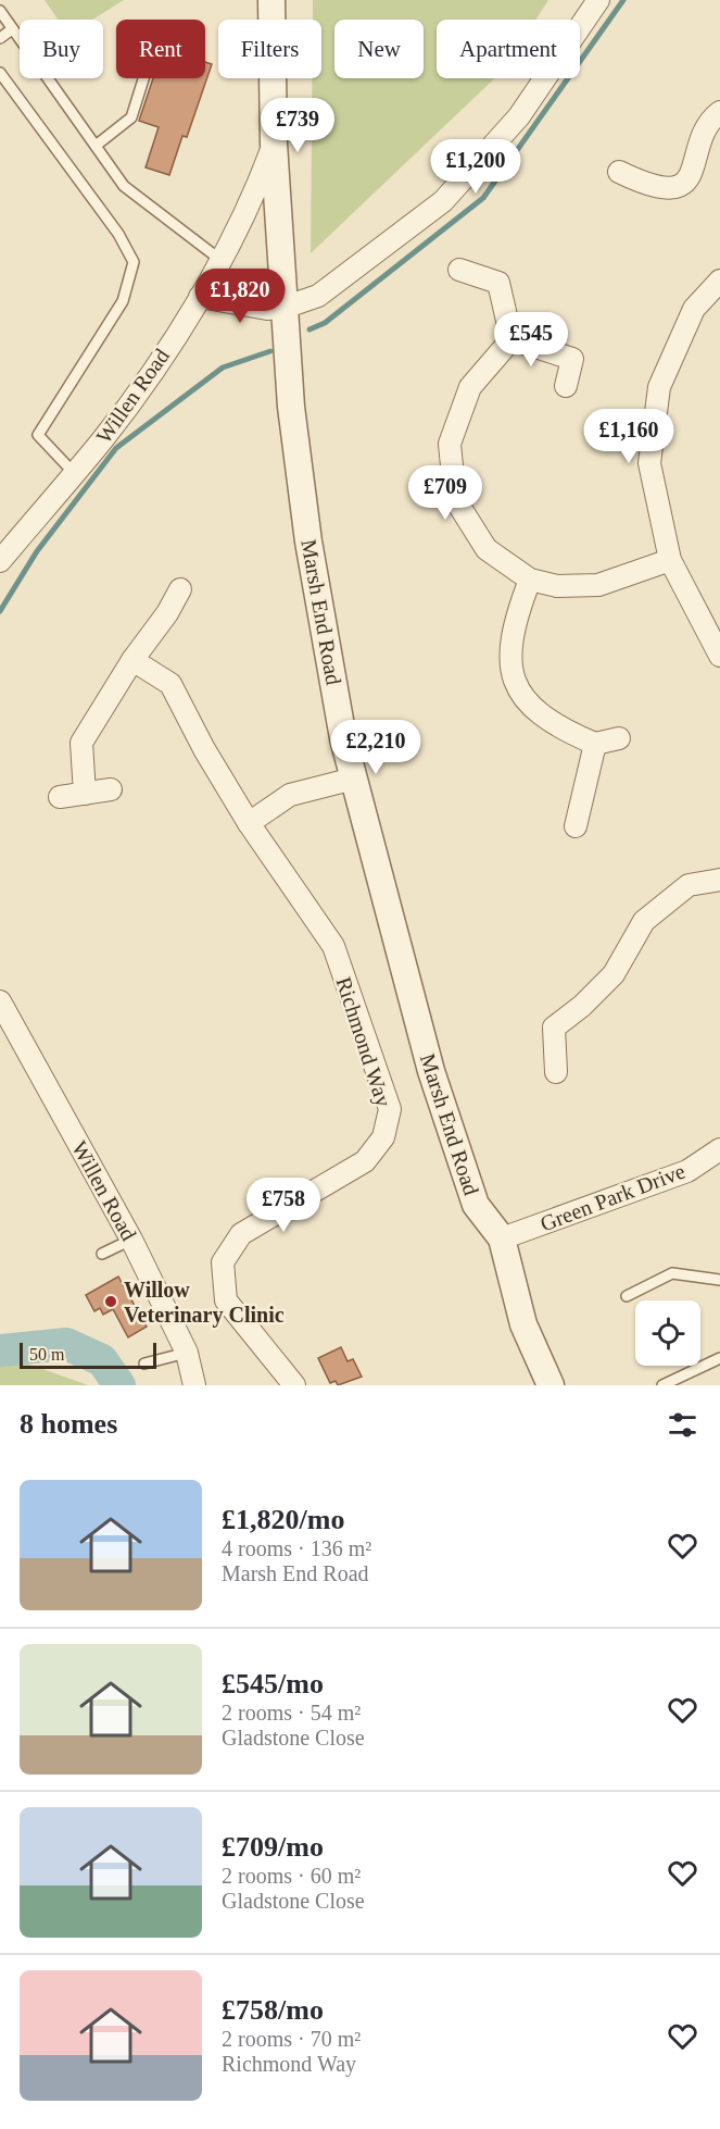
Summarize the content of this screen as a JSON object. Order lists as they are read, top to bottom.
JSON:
{
  "streets": {
    "street": [
      "Willen Road",
      "Marsh End Road",
      "Richmond Way",
      "Green Park Drive"
    ]
  },
  "crossings": [
    ["Willen Road", "Marsh End Road"],
    ["Marsh End Road", "Green Park Drive"]
  ],
  "places": ["Willow Veterinary Clinic"],
  "scale_bar": "50 m",
  "page": {
    "chip": [
      "Buy",
      "Rent",
      "Filters",
      "New",
      "Apartment"
    ],
    "price": [
      "£739",
      "£1,200",
      "£1,820",
      "£545",
      "£1,160",
      "£709",
      "£2,210",
      "£758"
    ],
    "scale": "50 m",
    "heading": "8 homes",
    "list": [
      {
        "name": "£1,820/mo",
        "note": "4 rooms · 136 m² · Marsh End Road"
      },
      {
        "name": "£545/mo",
        "note": "2 rooms · 54 m² · Gladstone Close"
      },
      {
        "name": "£709/mo",
        "note": "2 rooms · 60 m² · Gladstone Close"
      },
      {
        "name": "£758/mo",
        "note": "2 rooms · 70 m² · Richmond Way"
      }
    ]
  }
}
